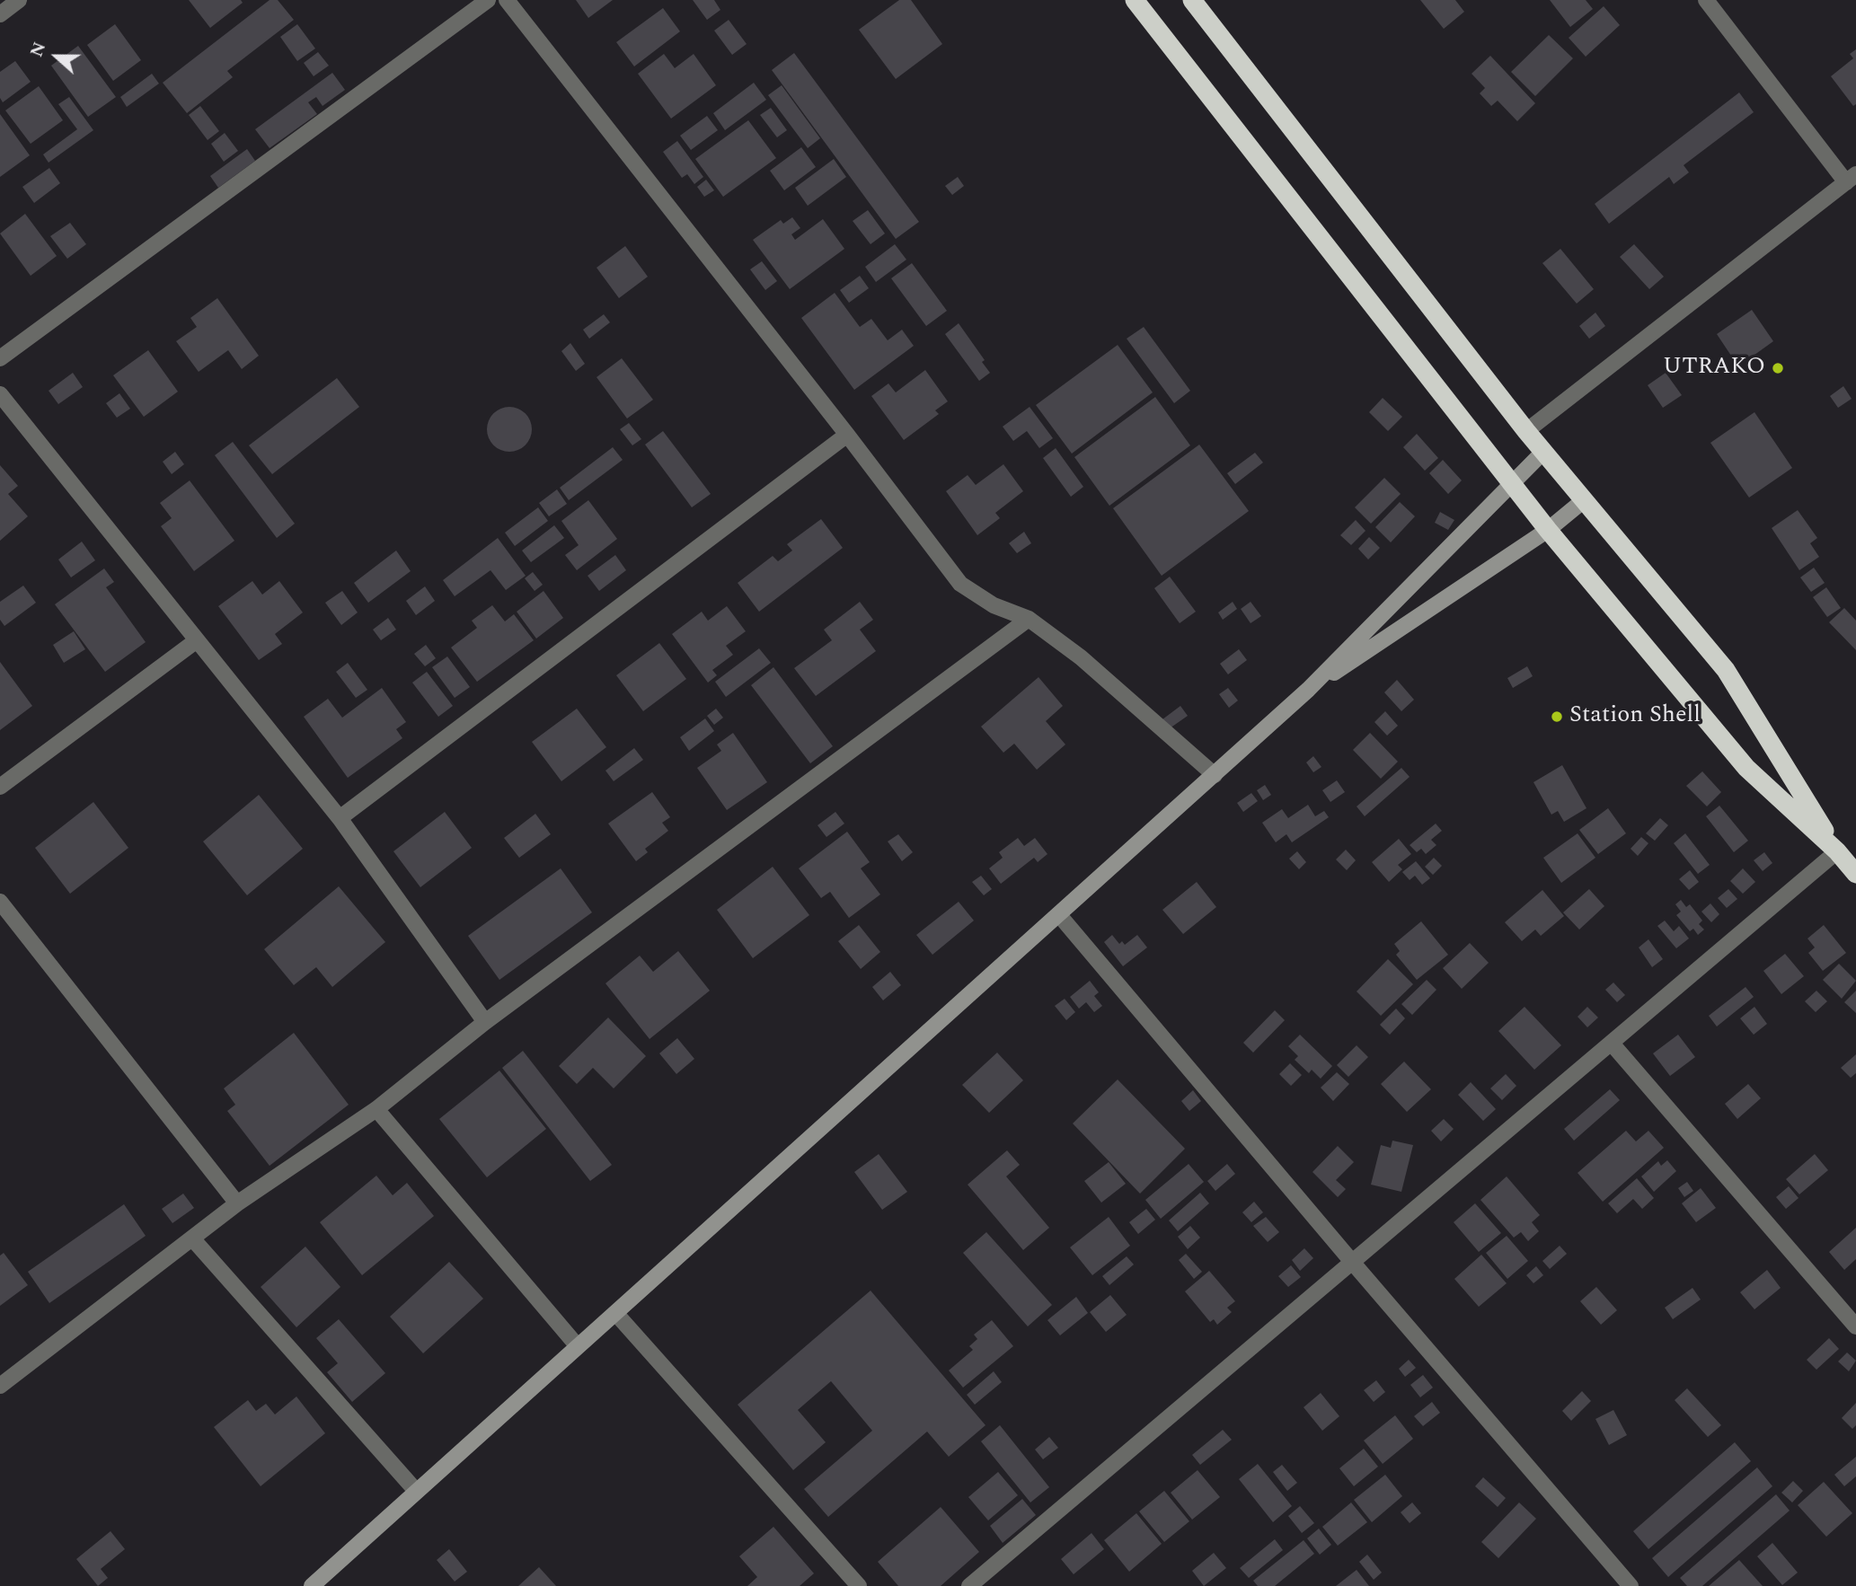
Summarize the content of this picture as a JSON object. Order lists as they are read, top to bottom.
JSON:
{
  "places": ["UTRAKO", "Station Shell"],
  "north": "left"
}
